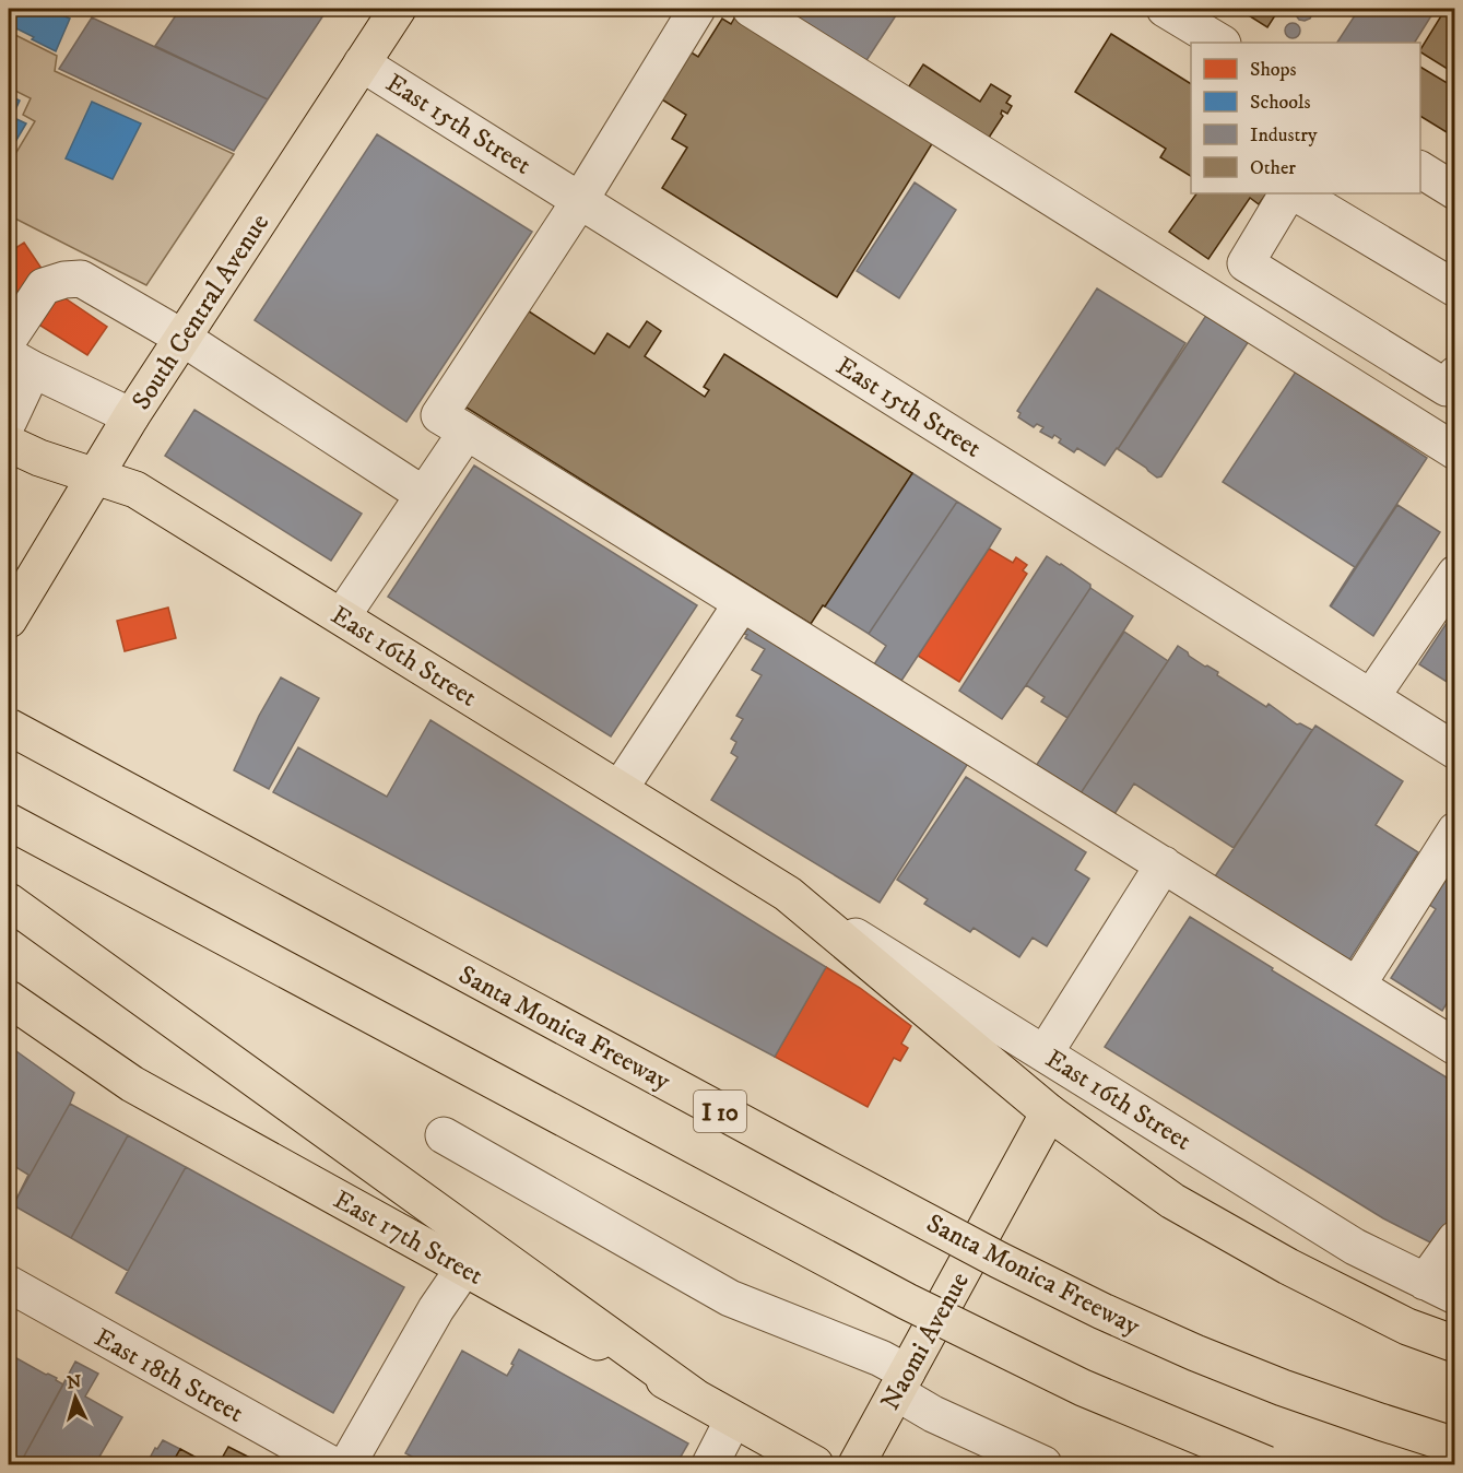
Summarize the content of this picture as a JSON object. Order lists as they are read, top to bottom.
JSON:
{
  "streets": {
    "main road": [
      "South Central Avenue",
      "East 16th Street",
      "Santa Monica Freeway",
      "I 10",
      "East 17th Street",
      "Naomi Avenue"
    ],
    "street": ["East 15th Street", "East 18th Street"]
  },
  "crossings": [
    ["East 15th Street", "South Central Avenue"],
    ["South Central Avenue", "East 16th Street"],
    ["East 16th Street", "Naomi Avenue"]
  ],
  "legend": [
    "Shops",
    "Schools",
    "Industry",
    "Other"
  ],
  "north": "top"
}
